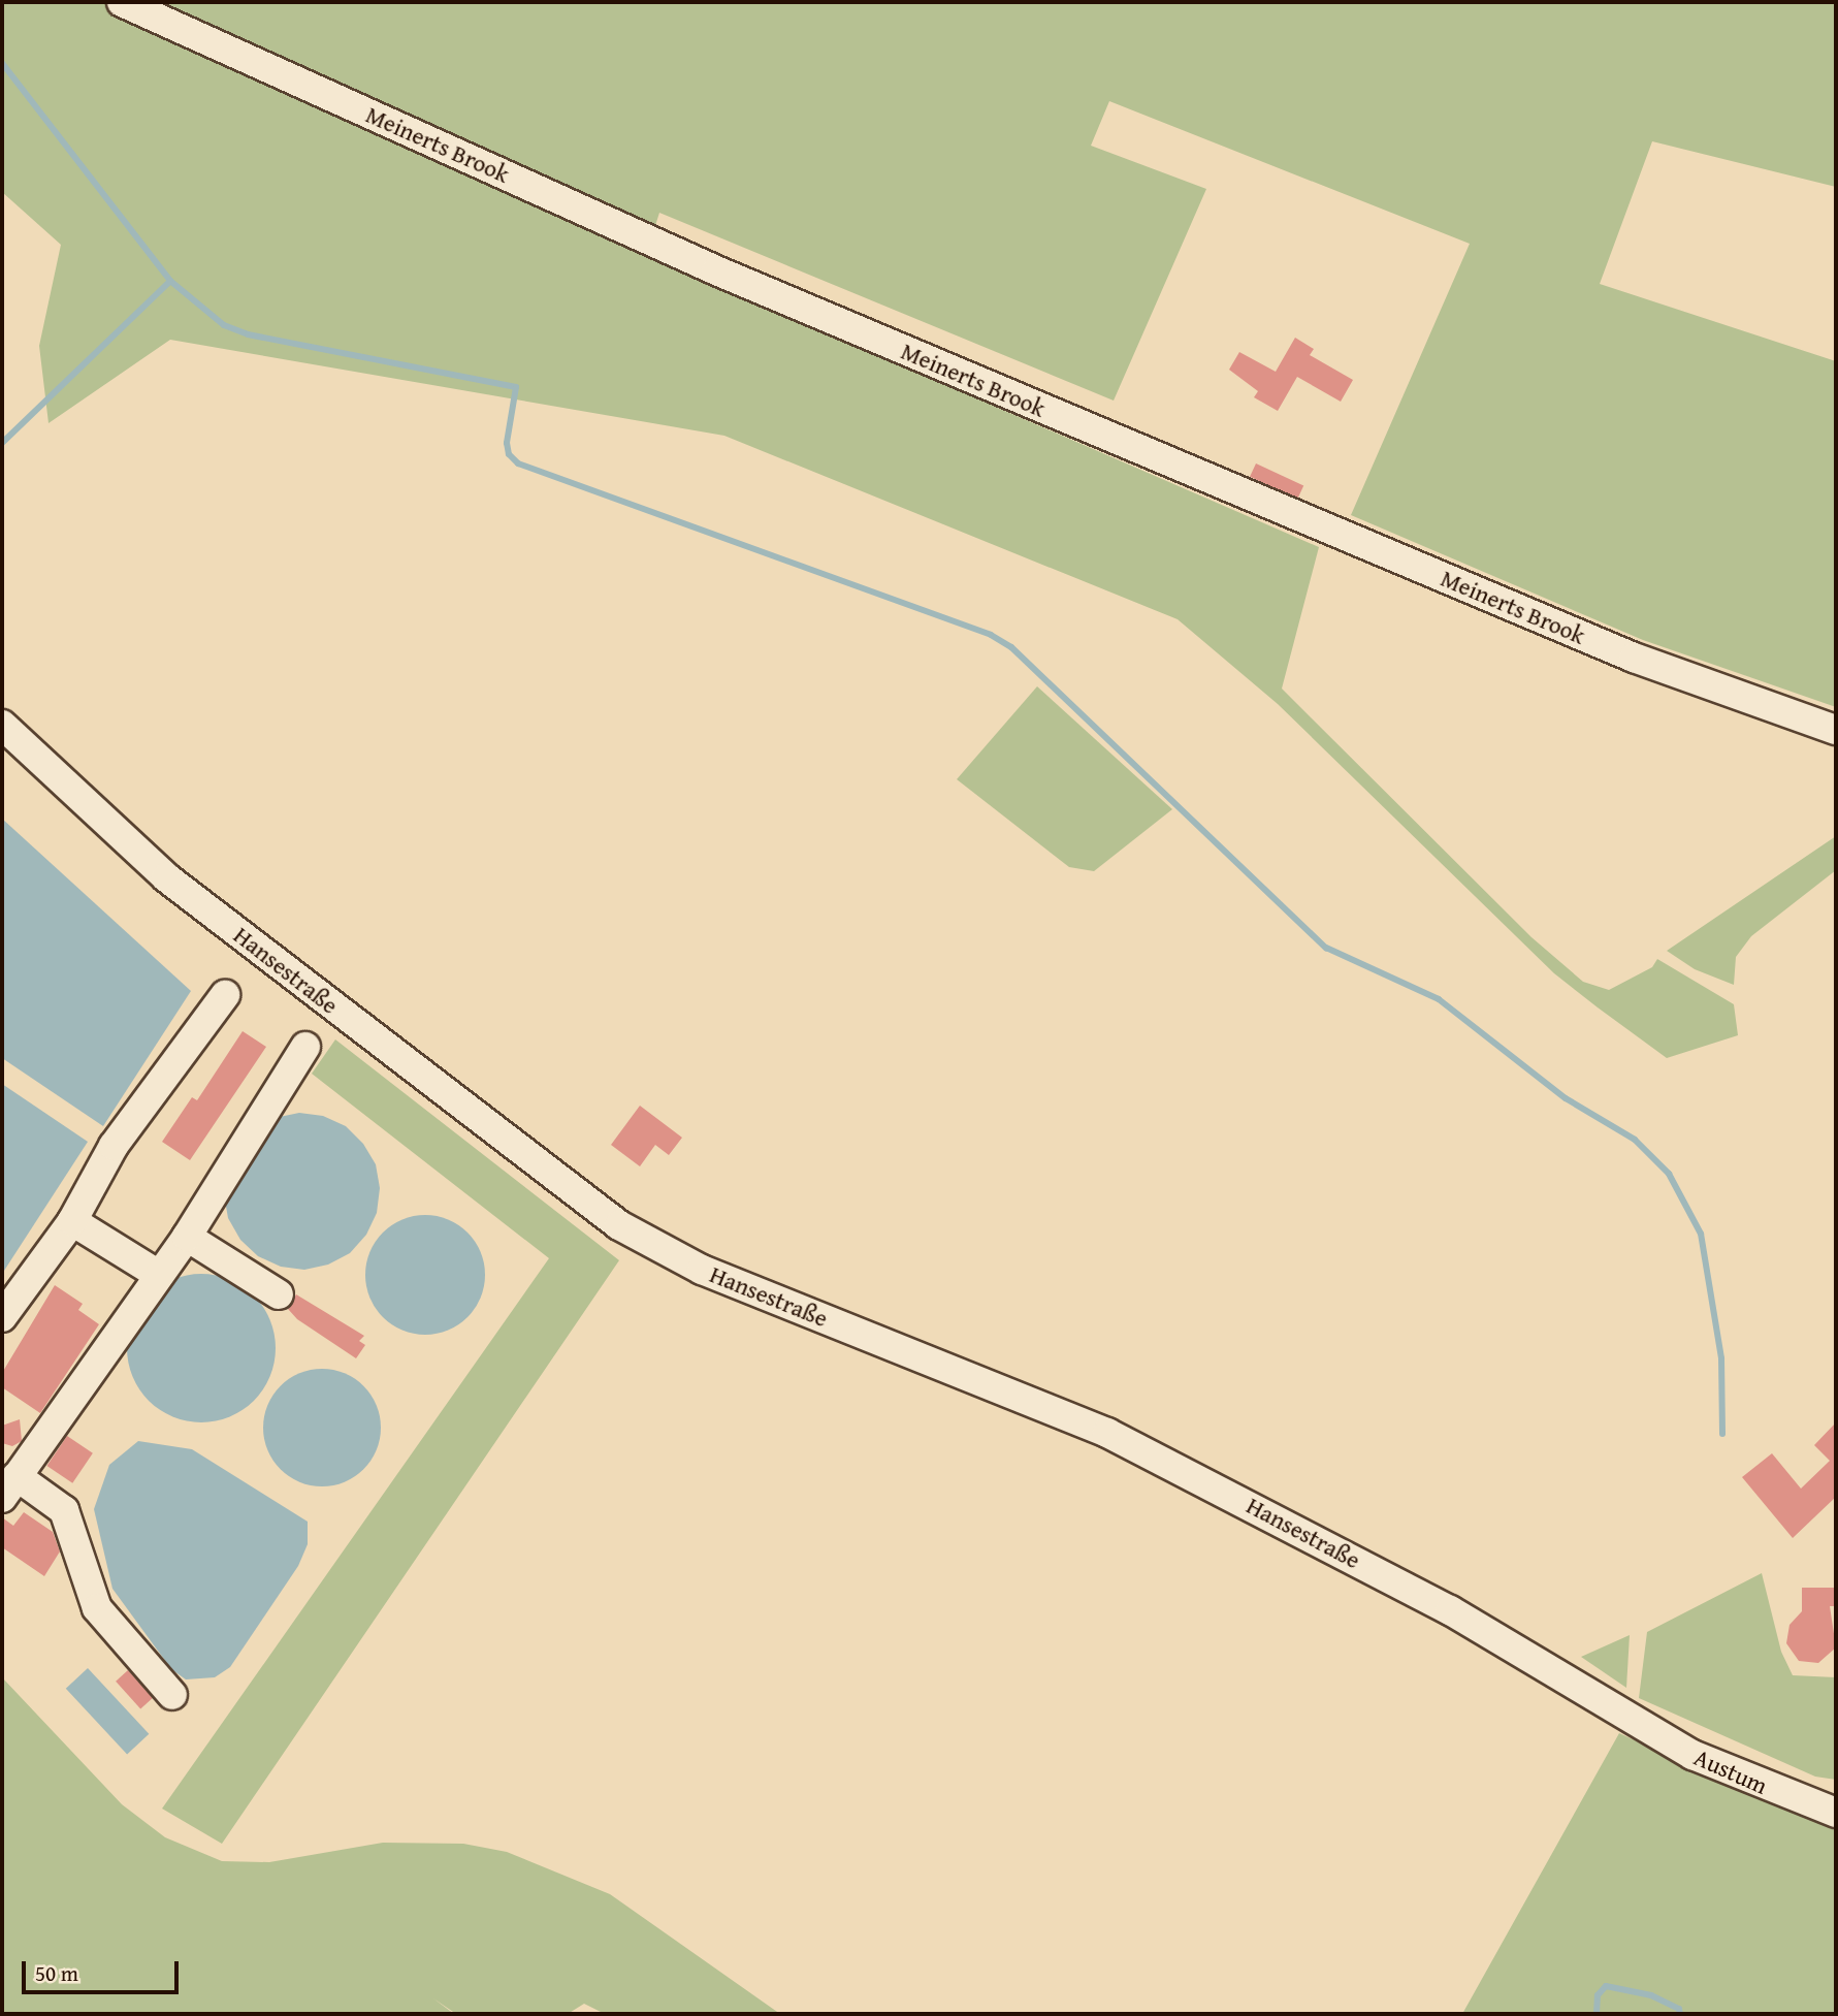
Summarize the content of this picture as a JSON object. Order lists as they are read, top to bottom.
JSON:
{
  "streets": {
    "street": ["Meinerts Brook", "Hansestraße", "Austum"]
  },
  "crossings": [
    ["Hansestraße", "Austum"]
  ],
  "scale_bar": "50 m"
}
